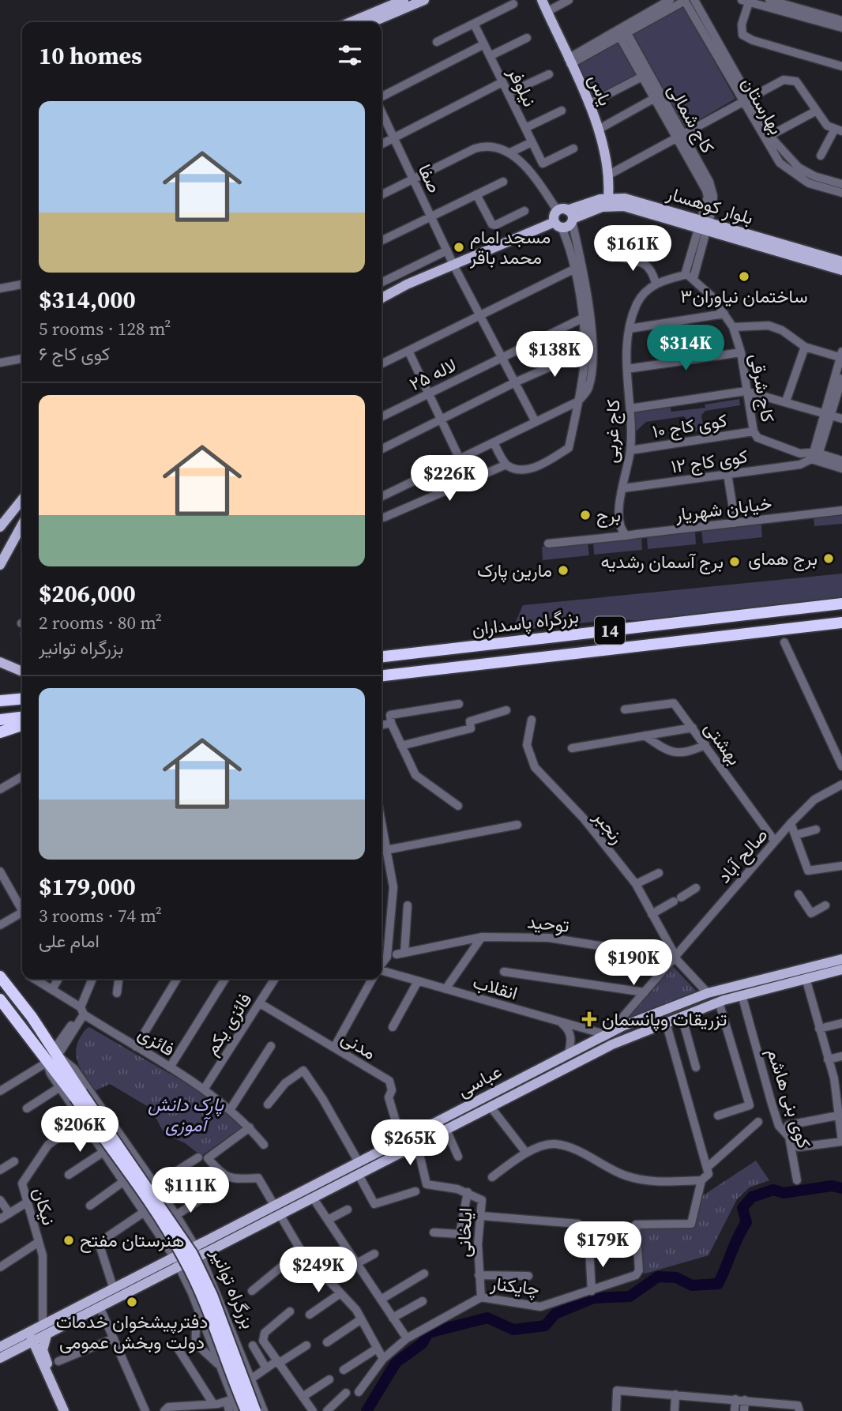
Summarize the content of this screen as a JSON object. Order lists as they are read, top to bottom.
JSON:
{
  "streets": {
    "highway": ["بزرگراه پاسداران", "14", "بزرگراه توانیر"],
    "main road": ["یاس", "بلوار کوهسار", "عباسى"],
    "street": [
      "نیلوفر",
      "بهارستان",
      "کاج شمالی",
      "صفا",
      "لاله ۲۵",
      "کاج شرقی",
      "کوی کاج ۱۰",
      "کاج غربی",
      "کوی کاج ۱۲",
      "خیابان شهریار",
      "بهشتی",
      "رنجبر",
      "صالح آباد",
      "توحید",
      "انقلاب",
      "فائزی یکم",
      "فائزی",
      "مدنی",
      "کوی بنی هاشم",
      "نیکان",
      "ایلخانی",
      "چایکنار"
    ]
  },
  "crossings": [
    ["یاس", "بلوار کوهسار"],
    ["کاج شمالی", "بلوار کوهسار"],
    ["صفا", "لاله ۲۵"],
    ["کاج شرقی", "کوی کاج ۱۰"],
    ["کوی کاج ۱۰", "کاج غربی"],
    ["کاج غربی", "کوی کاج ۱۲"],
    ["کاج غربی", "خیابان شهریار"],
    ["بهشتی", "صالح آباد"],
    ["رنجبر", "صالح آباد"],
    ["رنجبر", "توحید"],
    ["رنجبر", "عباسى"],
    ["صالح آباد", "توحید"],
    ["صالح آباد", "انقلاب"],
    ["صالح آباد", "عباسى"],
    ["انقلاب", "عباسى"],
    ["فائزی یکم", "فائزی"],
    ["فائزی یکم", "مدنی"],
    ["مدنی", "عباسى"],
    ["عباسى", "کوی بنی هاشم"],
    ["عباسى", "نیکان"],
    ["عباسى", "ایلخانی"],
    ["عباسى", "بزرگراه توانیر"],
    ["ایلخانی", "چایکنار"]
  ],
  "parks": ["پارک دانش آموزی"],
  "places": {
    "other": [
      "مسجد امام محمد باقر",
      "ساختمان نیاوران۳",
      "برج",
      "برج همای",
      "برج آسمان رشدیه",
      "مارین پارک",
      "هنرستان مفتح",
      "دفترپیشخوان خدمات دولت وبخش عمومی"
    ],
    "health": ["تزریقات وپانسمان"]
  },
  "page": {
    "heading": "10 homes",
    "list": [
      {
        "name": "$314,000",
        "note": "5 rooms · 128 m² · کوی کاج ۶"
      },
      {
        "name": "$206,000",
        "note": "2 rooms · 80 m² · بزرگراه توانیر"
      },
      {
        "name": "$179,000",
        "note": "3 rooms · 74 m² · امام علی"
      }
    ],
    "price": [
      "$161K",
      "$314K",
      "$138K",
      "$226K",
      "$190K",
      "$206K",
      "$265K",
      "$111K",
      "$179K",
      "$249K"
    ]
  }
}
